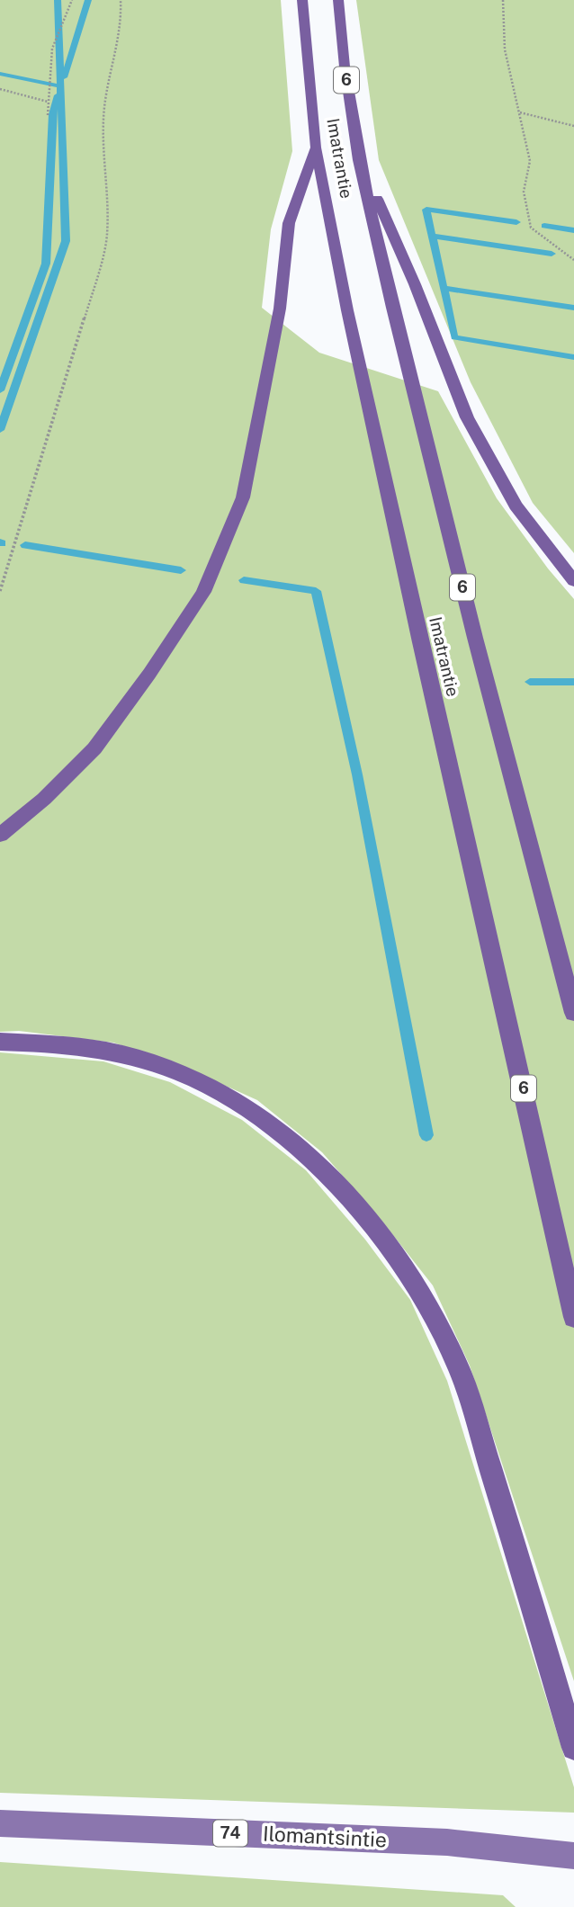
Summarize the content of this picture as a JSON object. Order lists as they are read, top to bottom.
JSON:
{
  "streets": {
    "highway": ["6", "Imatrantie"],
    "main road": ["74", "Ilomantsintie"]
  }
}
